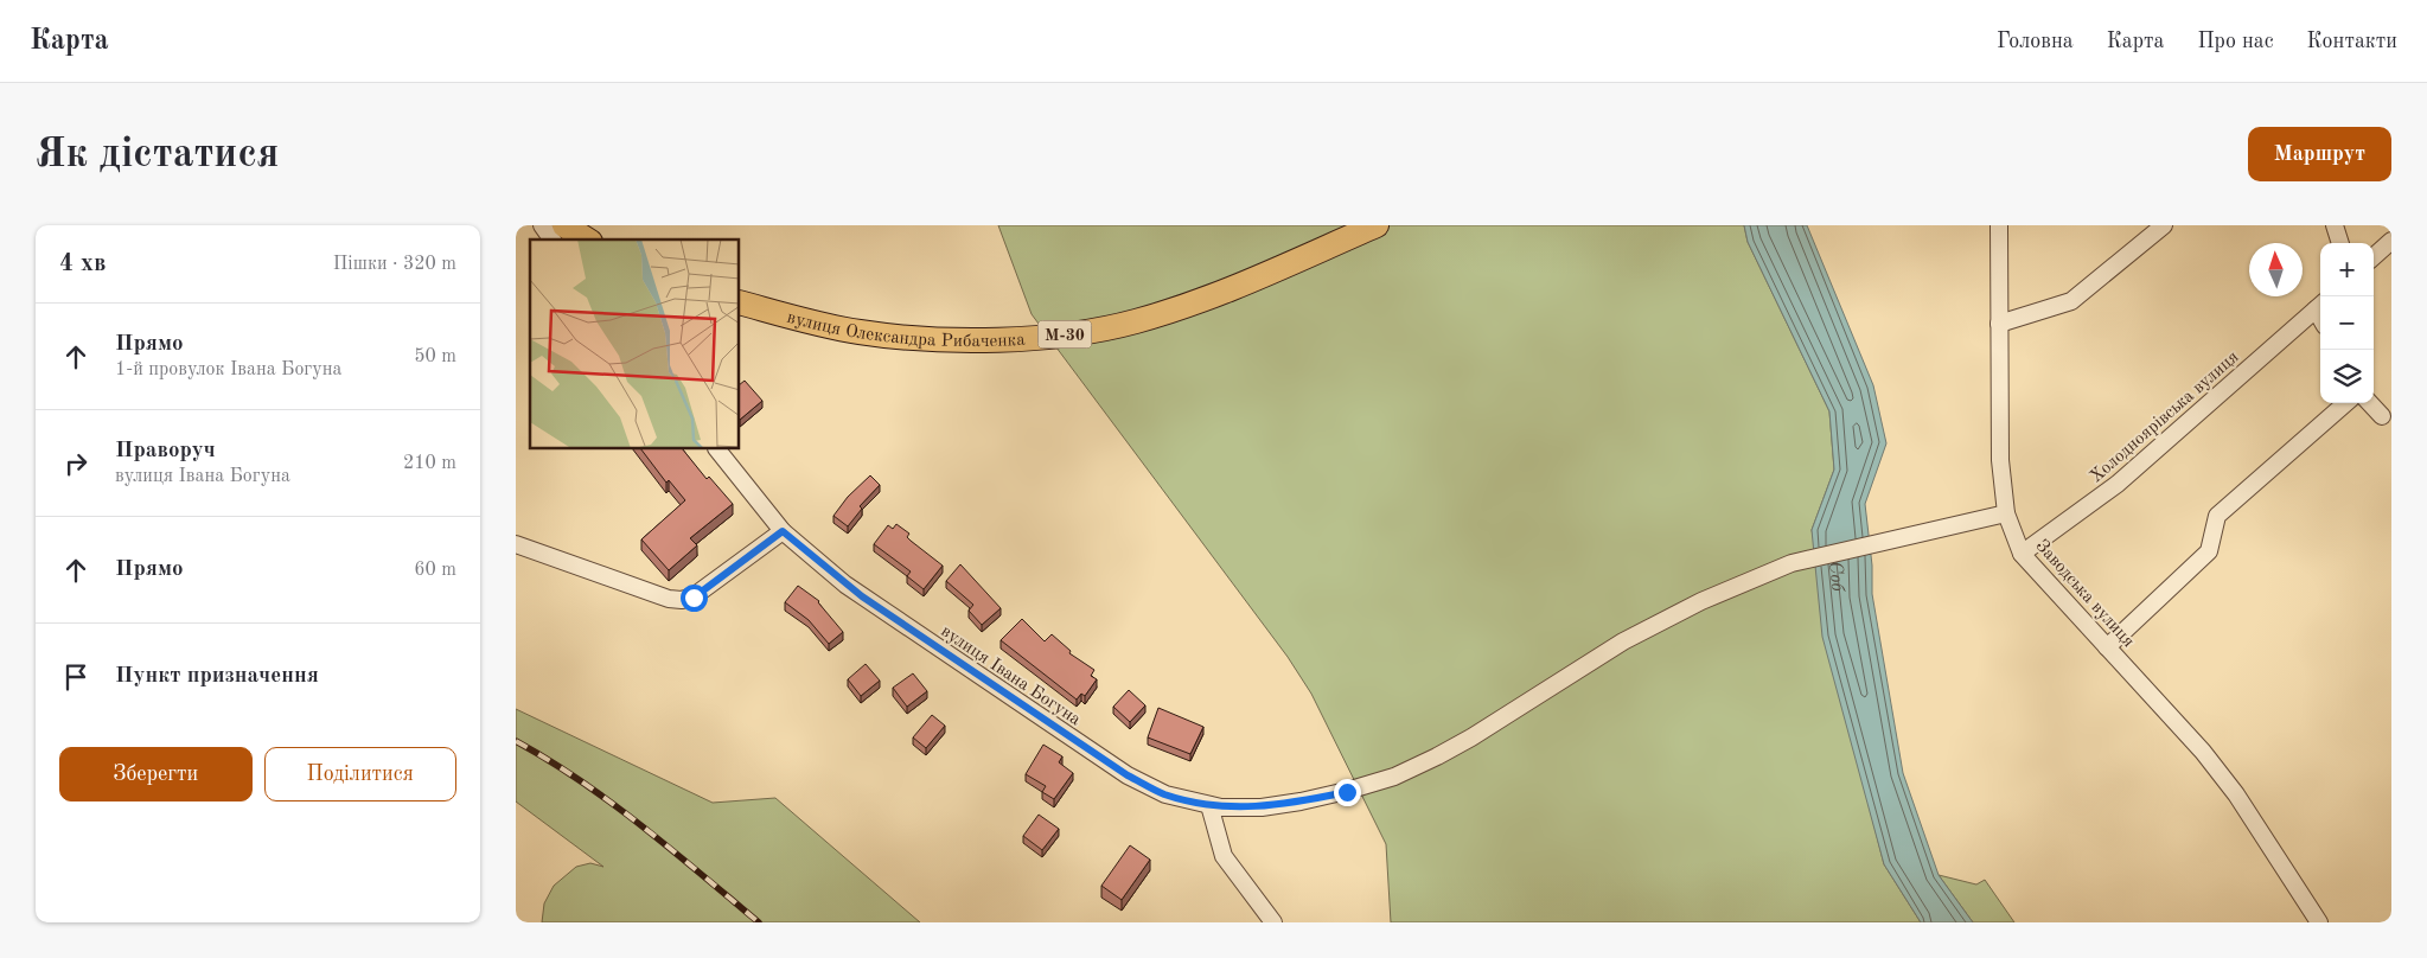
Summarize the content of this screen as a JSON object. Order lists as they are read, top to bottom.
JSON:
{
  "streets": {
    "highway": ["вулиця Олександра Рибаченка", "М-30"],
    "street": ["Холодноярівська вулиця", "Заводська вулиця", "вулиця Івана Богуна"]
  },
  "crossings": [
    ["Холодноярівська вулиця", "Заводська вулиця"],
    ["Заводська вулиця", "вулиця Івана Богуна"]
  ],
  "water": ["Соб"],
  "north": "top",
  "page": {
    "header": "Карта",
    "nav": [
      "Головна",
      "Карта",
      "Про нас",
      "Контакти"
    ],
    "buttons": [
      "Маршрут",
      ["Зберегти", "Поділитися"]
    ],
    "title": "Як дістатися",
    "heading": ["4 хв", "Пішки · 320 m"],
    "map_buttons": ["+", "−"],
    "list": [
      ["Прямо", "1-й провулок Івана Богуна", "50 m"],
      ["Праворуч", "вулиця Івана Богуна", "210 m"],
      ["Прямо", "60 m"],
      "Пункт призначення"
    ]
  }
}
